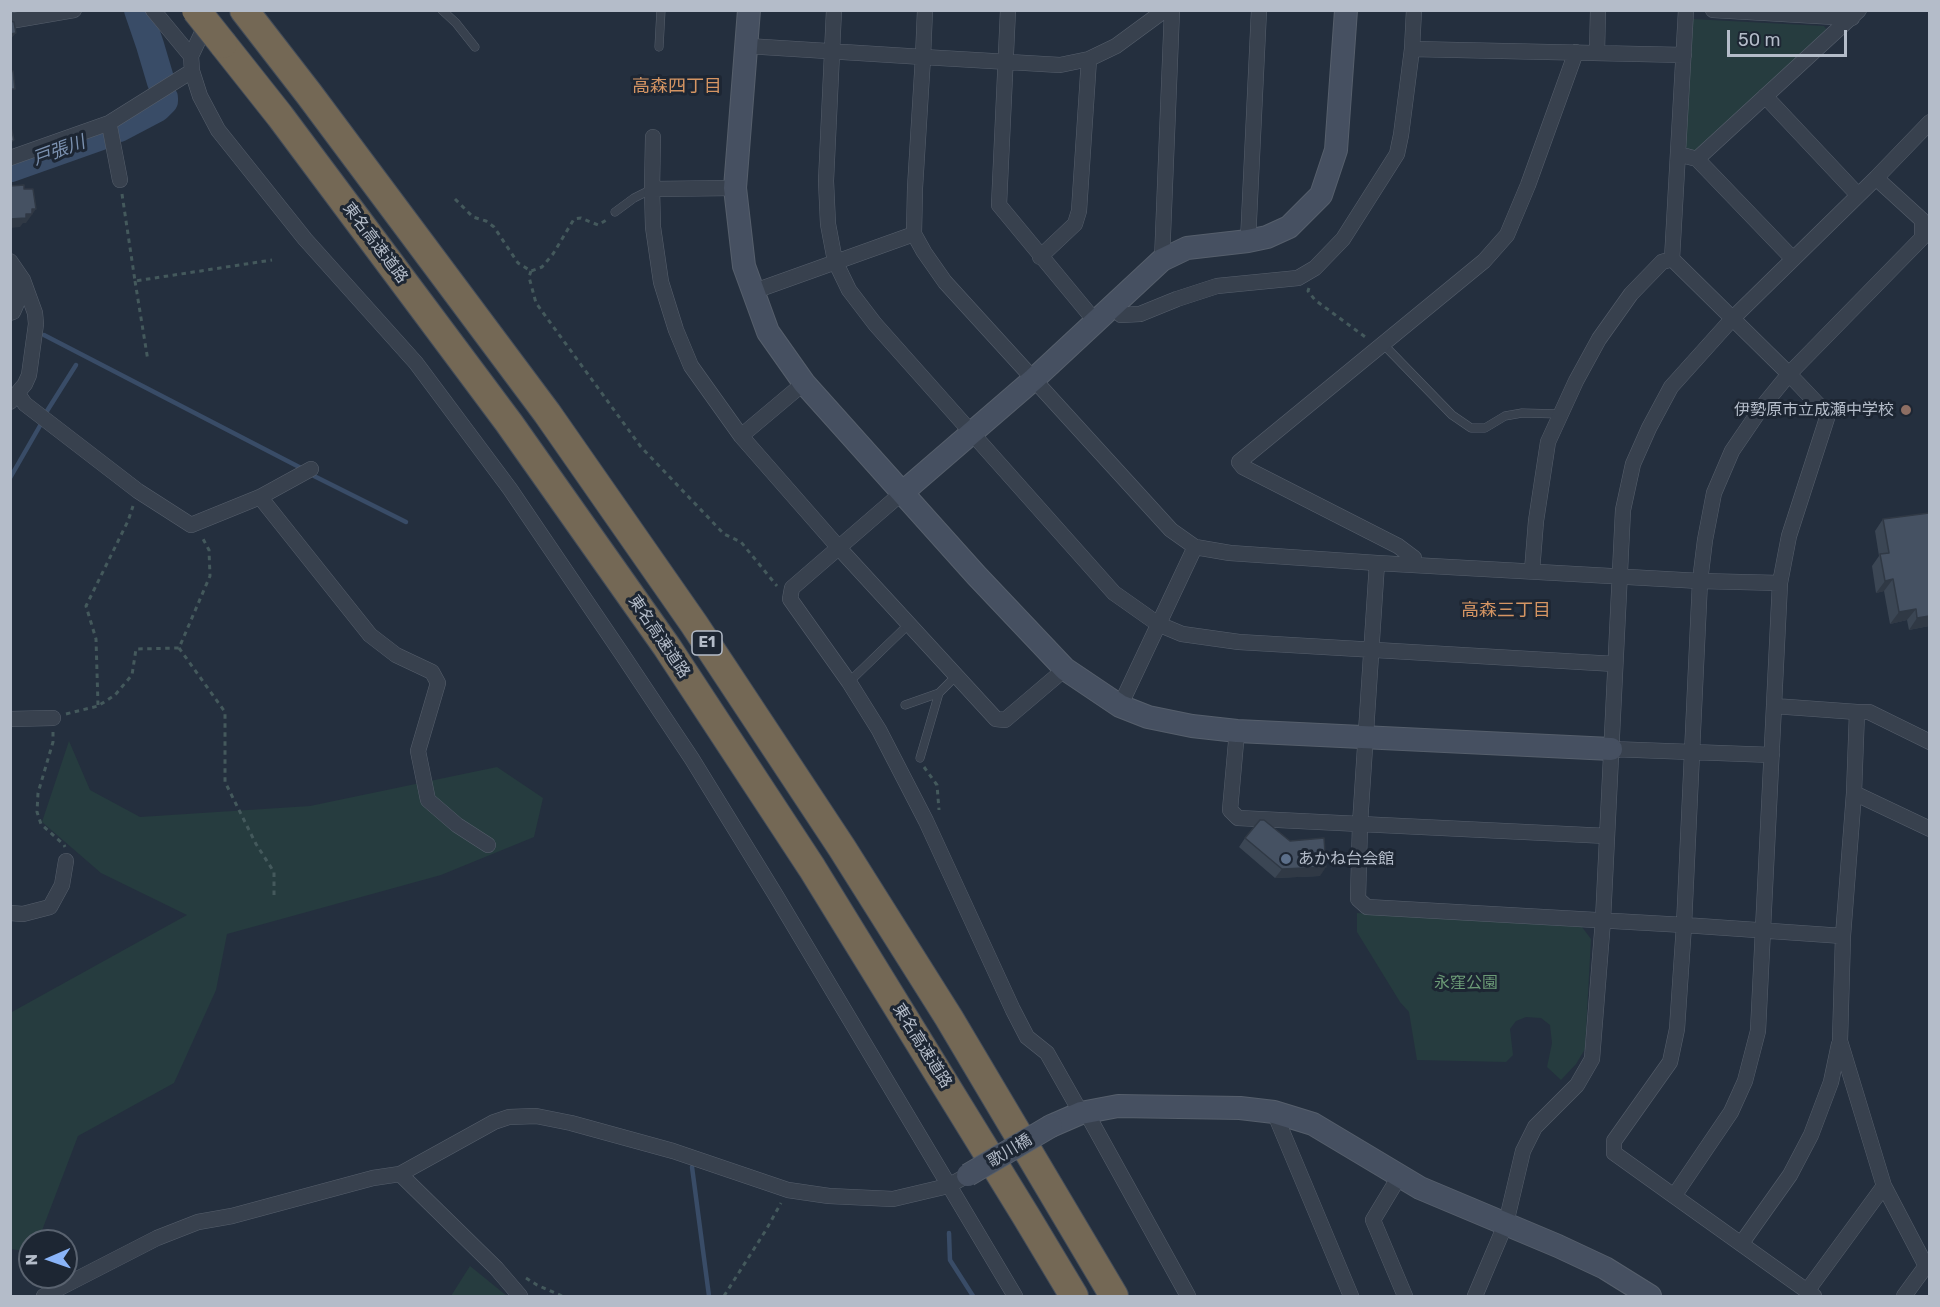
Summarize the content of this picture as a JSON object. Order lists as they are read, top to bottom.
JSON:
{
  "streets": {
    "highway": ["東名高速道路", "E1"],
    "street": ["歌川橋"]
  },
  "districts": ["高森四丁目", "高森三丁目"],
  "water": ["戸張川"],
  "parks": ["永窪公園"],
  "places": ["伊勢原市立成瀬中学校", "あかね台会館"],
  "scale_bar": "50 m",
  "north": "left"
}
